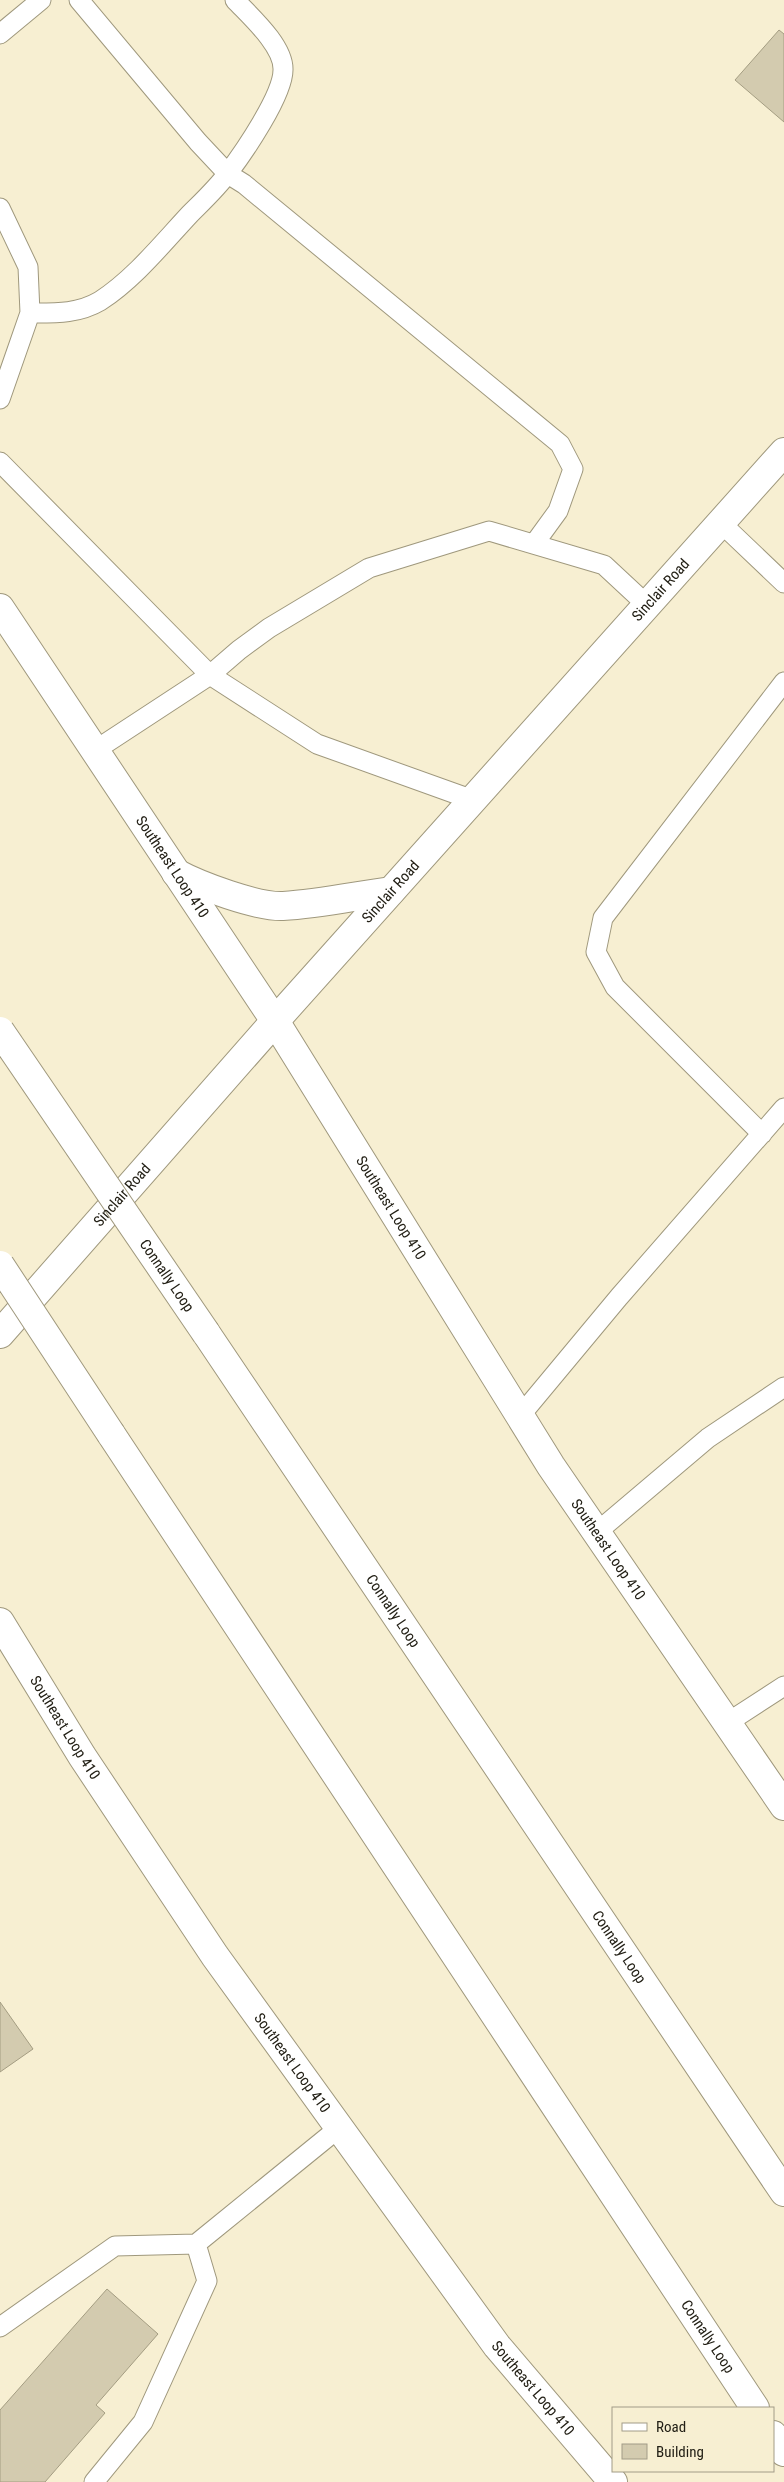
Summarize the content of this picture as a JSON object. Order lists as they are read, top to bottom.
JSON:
{
  "streets": {
    "main road": ["Sinclair Road", "Southeast Loop 410", "Connally Loop"]
  },
  "crossings": [
    ["Sinclair Road", "Southeast Loop 410"]
  ],
  "legend": ["Road", "Building"]
}
